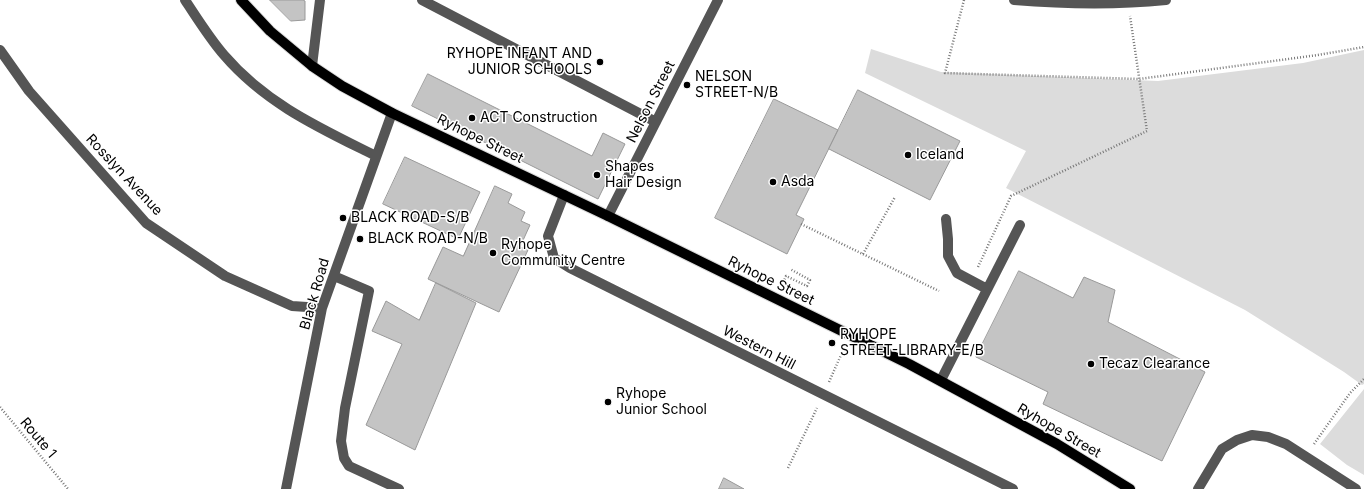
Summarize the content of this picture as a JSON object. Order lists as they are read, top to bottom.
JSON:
{
  "streets": {
    "main road": ["Ryhope Street"],
    "street": [
      "Nelson Street",
      "Rosslyn Avenue",
      "Black Road",
      "Western Hill"
    ],
    "path": ["Route 1"]
  },
  "crossings": [
    ["Nelson Street", "Ryhope Street"],
    ["Ryhope Street", "Black Road"],
    ["Ryhope Street", "Western Hill"],
    ["Rosslyn Avenue", "Black Road"]
  ],
  "places": [
    "RYHOPE INFANT AND JUNIOR SCHOOLS",
    "NELSON STREET-N/B",
    "ACT Construction",
    "Iceland",
    "Shapes Hair Design",
    "Asda",
    "BLACK ROAD-S/B",
    "BLACK ROAD-N/B",
    "Ryhope Community Centre",
    "RYHOPE STREET-LIBRARY-E/B",
    "Tecaz Clearance",
    "Ryhope Junior School"
  ]
}
